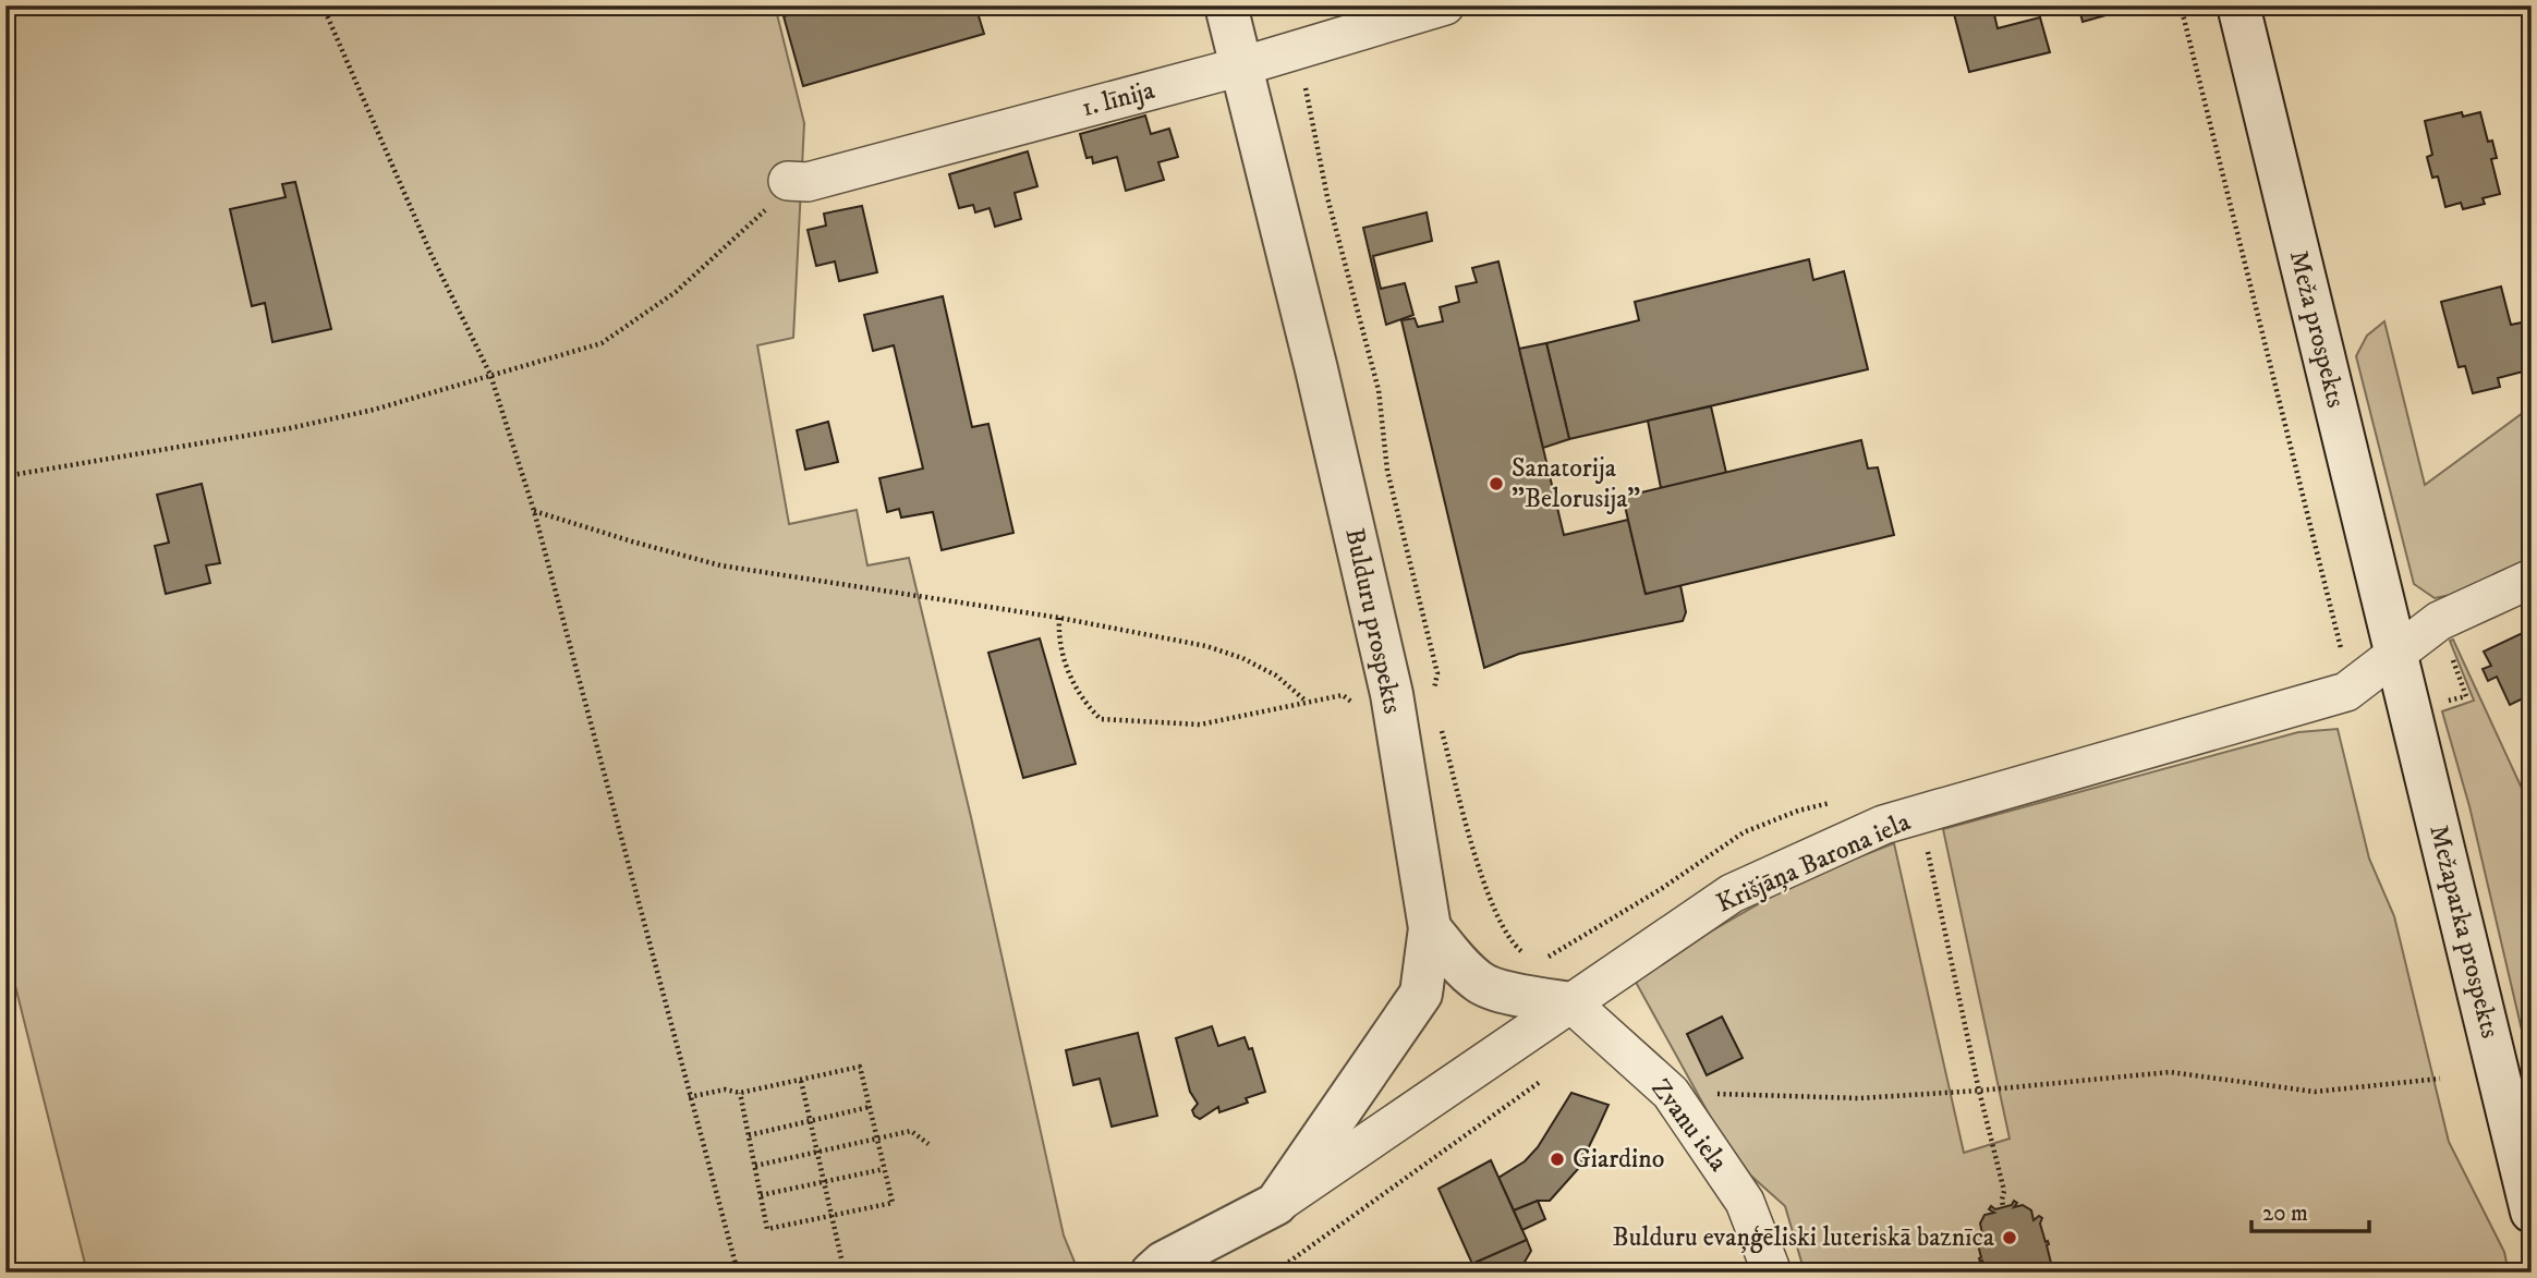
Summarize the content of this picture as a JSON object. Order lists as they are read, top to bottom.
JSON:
{
  "streets": {
    "street": [
      "1. līnija",
      "Meža prospekts",
      "Bulduru prospekts",
      "Krišjāņa Barona iela",
      "Mežaparka prospekts",
      "Zvanu iela"
    ]
  },
  "crossings": [
    ["1. līnija", "Bulduru prospekts"],
    ["Meža prospekts", "Krišjāņa Barona iela"],
    ["Meža prospekts", "Mežaparka prospekts"],
    ["Bulduru prospekts", "Krišjāņa Barona iela"],
    ["Krišjāņa Barona iela", "Mežaparka prospekts"],
    ["Krišjāņa Barona iela", "Zvanu iela"]
  ],
  "places": ["Sanatorija \"Belorusija\"", "Giardino", "Bulduru evaņģēliski luteriskā baznīca"],
  "scale_bar": "20 m"
}
